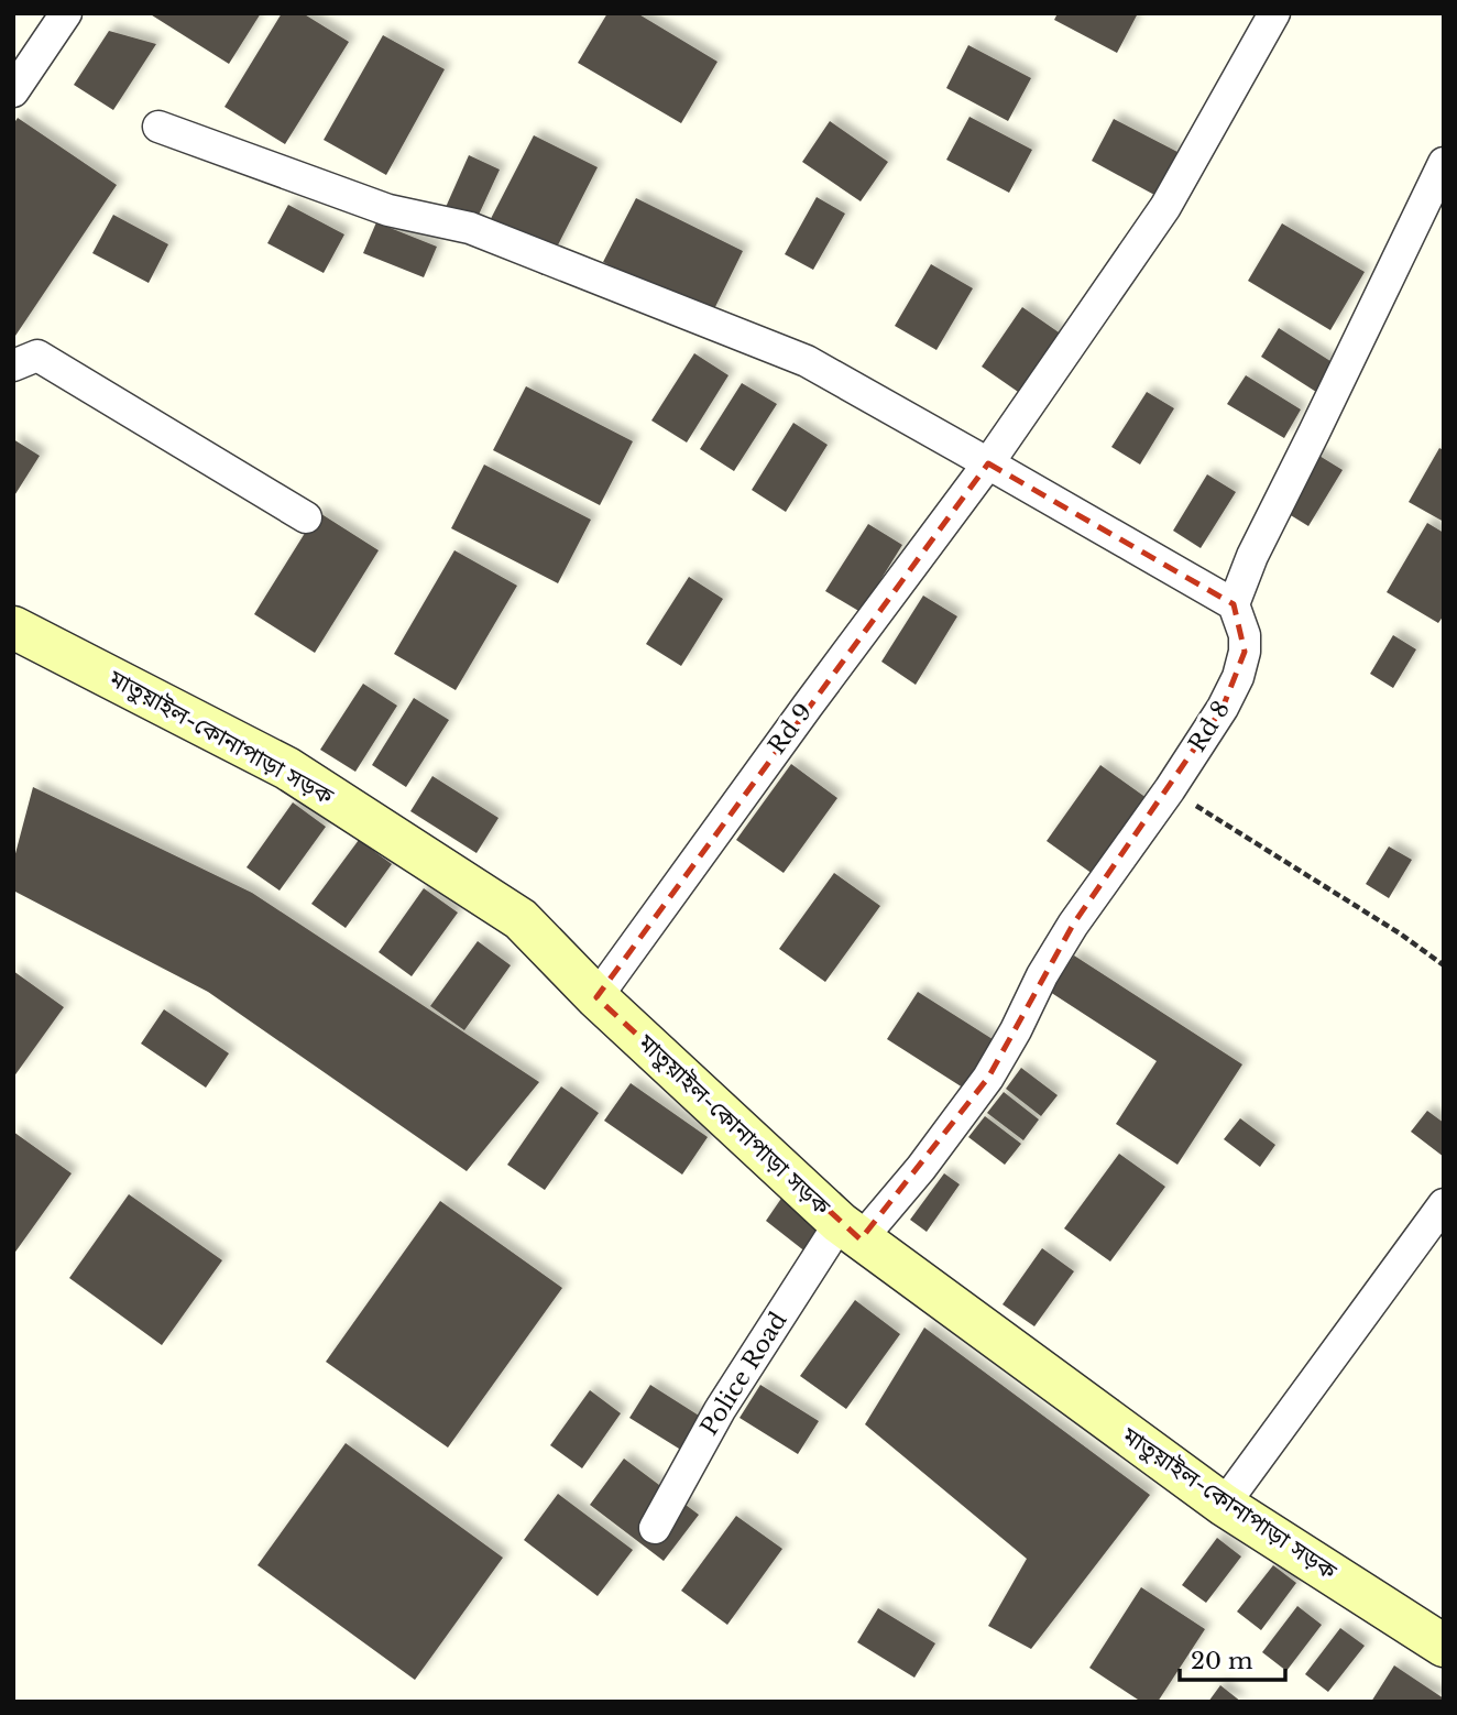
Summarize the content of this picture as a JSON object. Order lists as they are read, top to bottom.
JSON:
{
  "streets": {
    "main road": ["মাতুয়াইল-কোনাপাড়া সড়ক"],
    "street": ["Rd 8", "Rd 9", "Police Road"]
  },
  "crossings": [
    ["Rd 8", "মাতুয়াইল-কোনাপাড়া সড়ক"],
    ["Rd 8", "Police Road"],
    ["Rd 9", "মাতুয়াইল-কোনাপাড়া সড়ক"],
    ["মাতুয়াইল-কোনাপাড়া সড়ক", "Police Road"]
  ],
  "scale_bar": "20 m"
}
